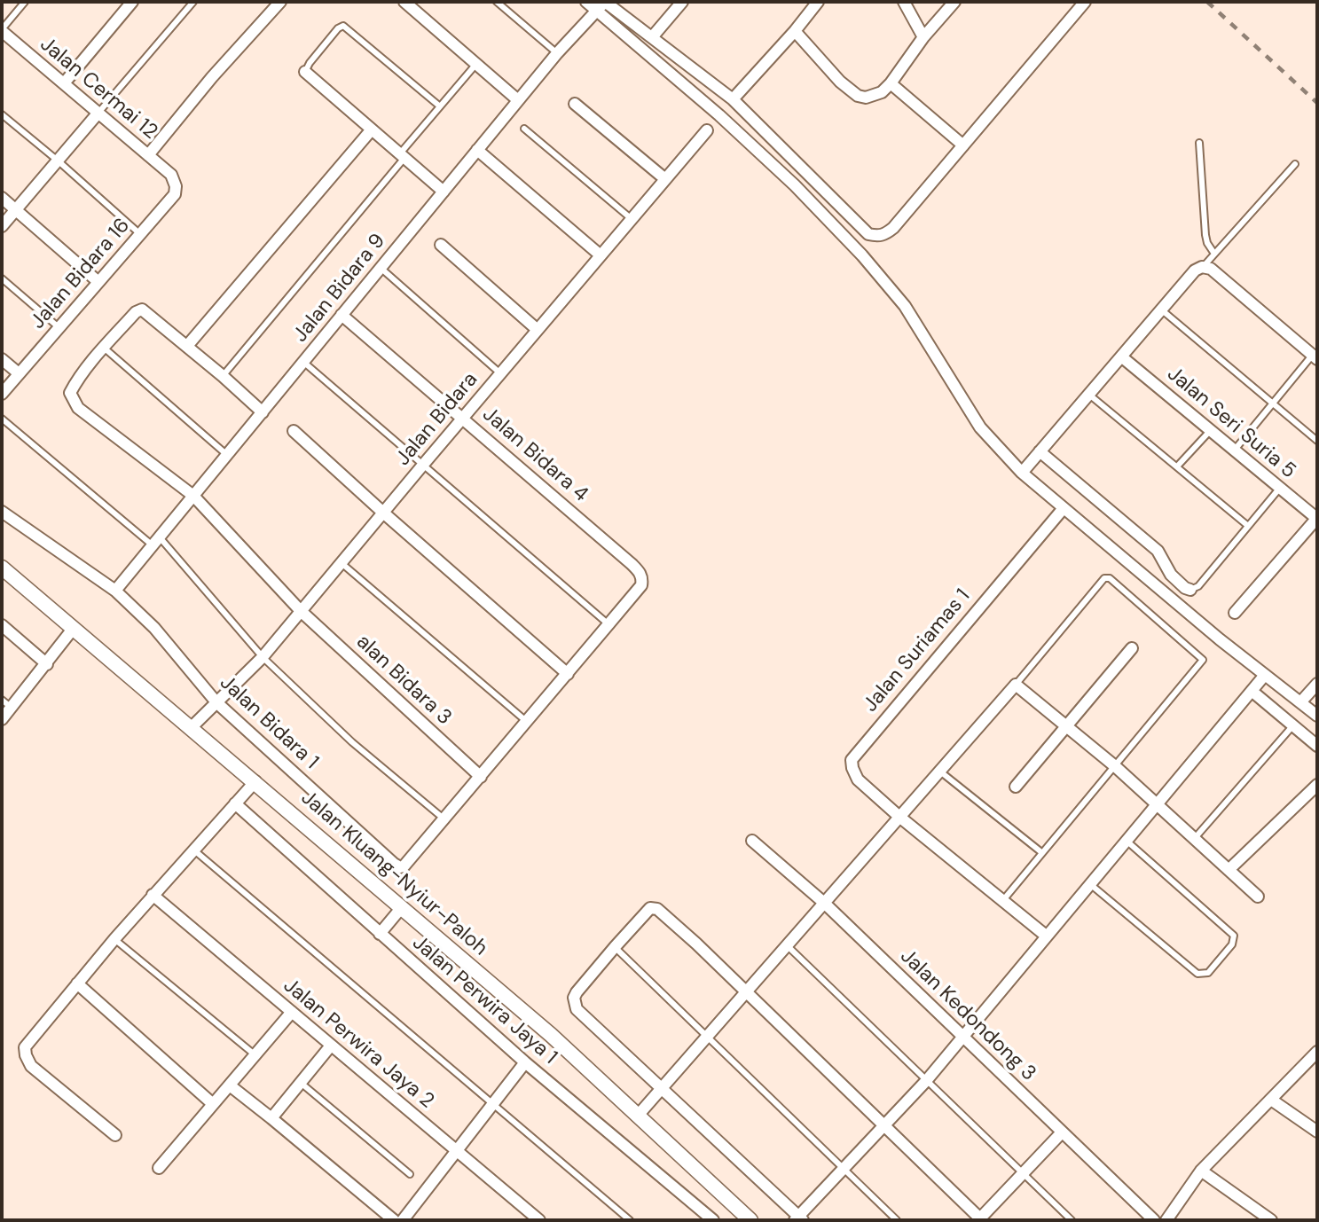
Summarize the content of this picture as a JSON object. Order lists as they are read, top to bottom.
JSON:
{
  "streets": {
    "street": [
      "Jalan Cermai 12",
      "Jalan Bidara 16",
      "Jalan Bidara 9",
      "Jalan Bidara",
      "Jalan Seri Suria 5",
      "Jalan Bidara 4",
      "Jalan Suriamas 1",
      "alan Bidara 3",
      "Jalan Bidara 1",
      "Jalan Kluang-Nyiur-Paloh",
      "Jalan Perwira Jaya 1",
      "Jalan Kedondong 3",
      "Jalan Perwira Jaya 2"
    ]
  },
  "crossings": [
    ["Jalan Cermai 12", "Jalan Bidara 16"],
    ["Jalan Bidara 9", "Jalan Bidara 4"],
    ["Jalan Bidara 9", "alan Bidara 3"],
    ["Jalan Bidara 9", "Jalan Bidara 1"],
    ["Jalan Bidara", "Jalan Bidara 4"],
    ["Jalan Bidara", "alan Bidara 3"],
    ["Jalan Bidara", "Jalan Bidara 1"],
    ["Jalan Bidara", "Jalan Kluang-Nyiur-Paloh"]
  ]
}
